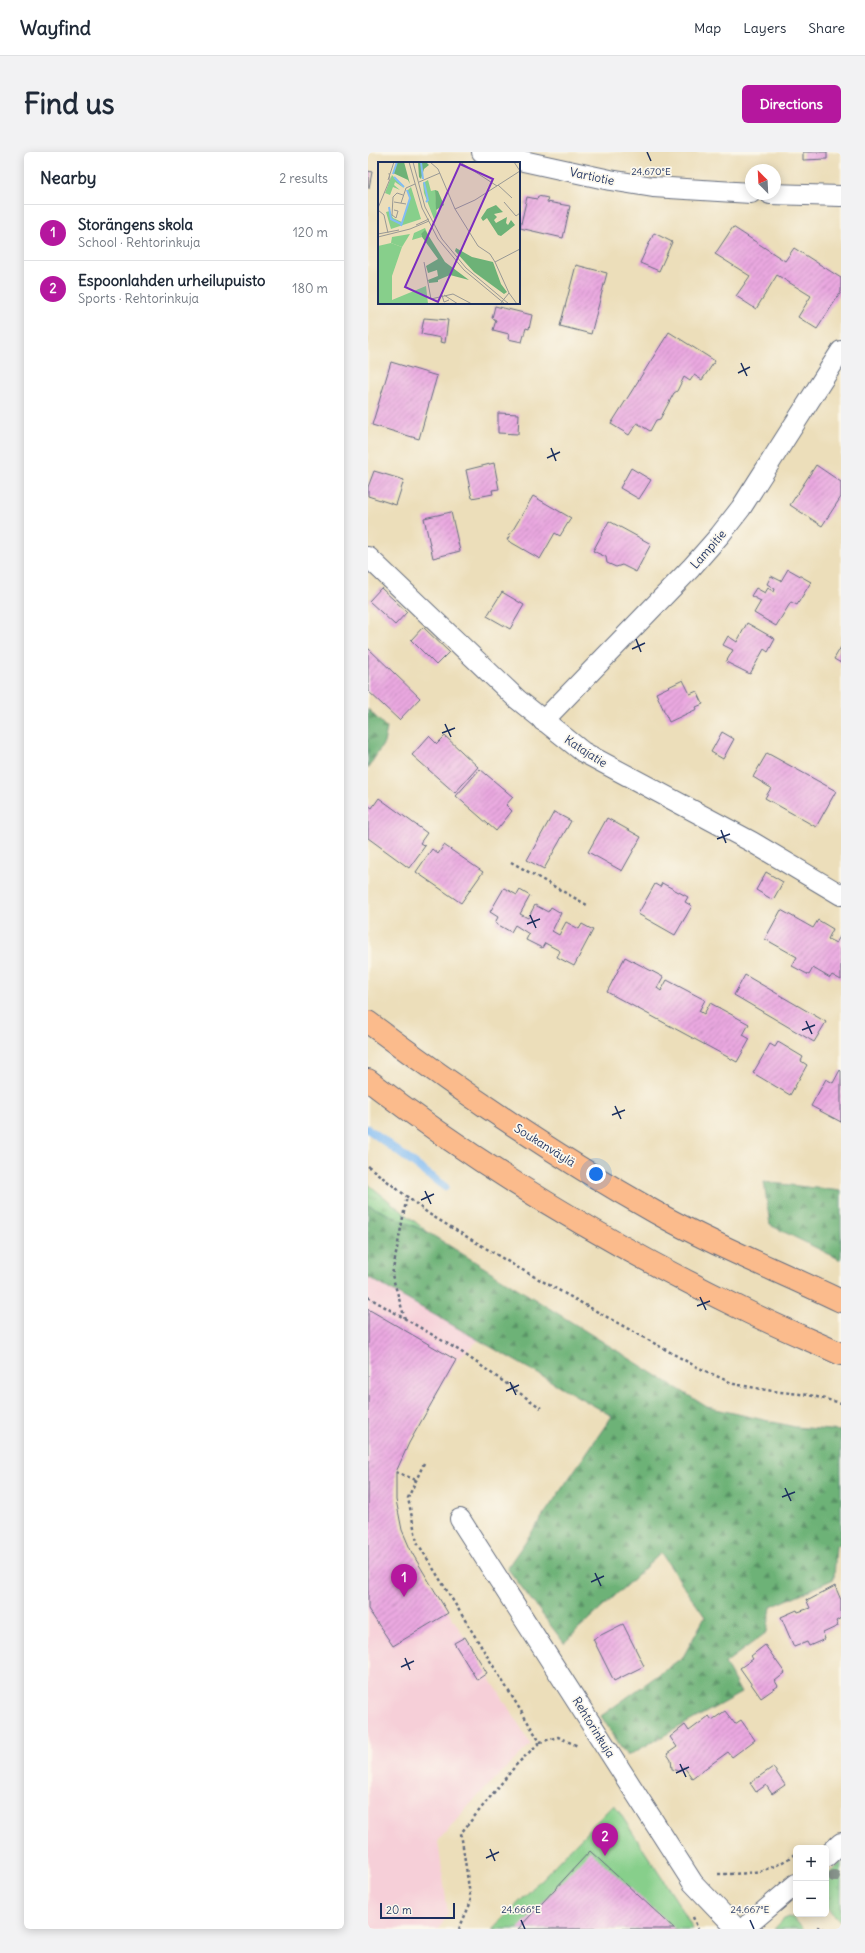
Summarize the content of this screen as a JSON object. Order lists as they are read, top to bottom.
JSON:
{
  "streets": {
    "main road": ["Soukanväylä"],
    "street": [
      "Vartiotie",
      "Lampitie",
      "Katajatie",
      "Rehtorinkuja"
    ]
  },
  "crossings": [
    ["Lampitie", "Katajatie"]
  ],
  "scale_bar": "20 m",
  "north": "top left",
  "page": {
    "header": "Wayfind",
    "nav": ["Map", "Layers", "Share"],
    "buttons": "Directions",
    "title": "Find us",
    "heading": ["Nearby", "2 results"],
    "list": [
      {
        "mark": "1",
        "name": "Storängens skola",
        "note": "School · Rehtorinkuja",
        "value": "120 m"
      },
      {
        "mark": "2",
        "name": "Espoonlahden urheilupuisto",
        "note": "Sports · Rehtorinkuja",
        "value": "180 m"
      }
    ],
    "pins": ["1", "2"],
    "map_buttons": ["+", "−"],
    "scale": "20 m"
  },
  "coordinates": ["24.670°E", "24.666°E", "24.667°E"]
}
